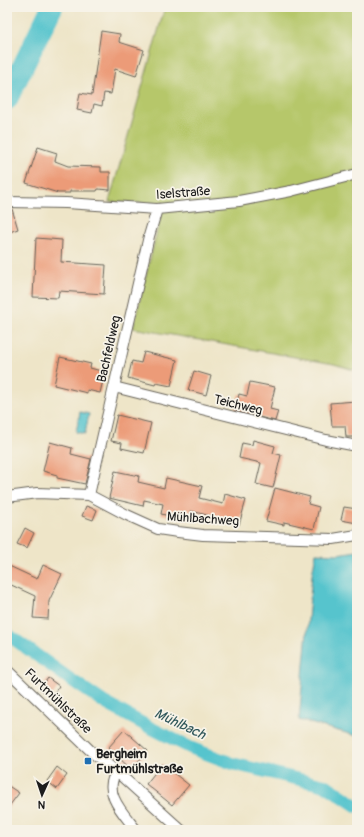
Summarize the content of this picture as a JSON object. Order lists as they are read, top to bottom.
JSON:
{
  "streets": {
    "street": [
      "Iselstraße",
      "Bachfeldweg",
      "Teichweg",
      "Mühlbachweg",
      "Furtmühlstraße"
    ]
  },
  "crossings": [
    ["Iselstraße", "Bachfeldweg"],
    ["Bachfeldweg", "Teichweg"],
    ["Bachfeldweg", "Mühlbachweg"]
  ],
  "water": ["Mühlbach"],
  "places": {
    "transit": ["Bergheim Furtmühlstraße"]
  },
  "north": "bottom"
}
